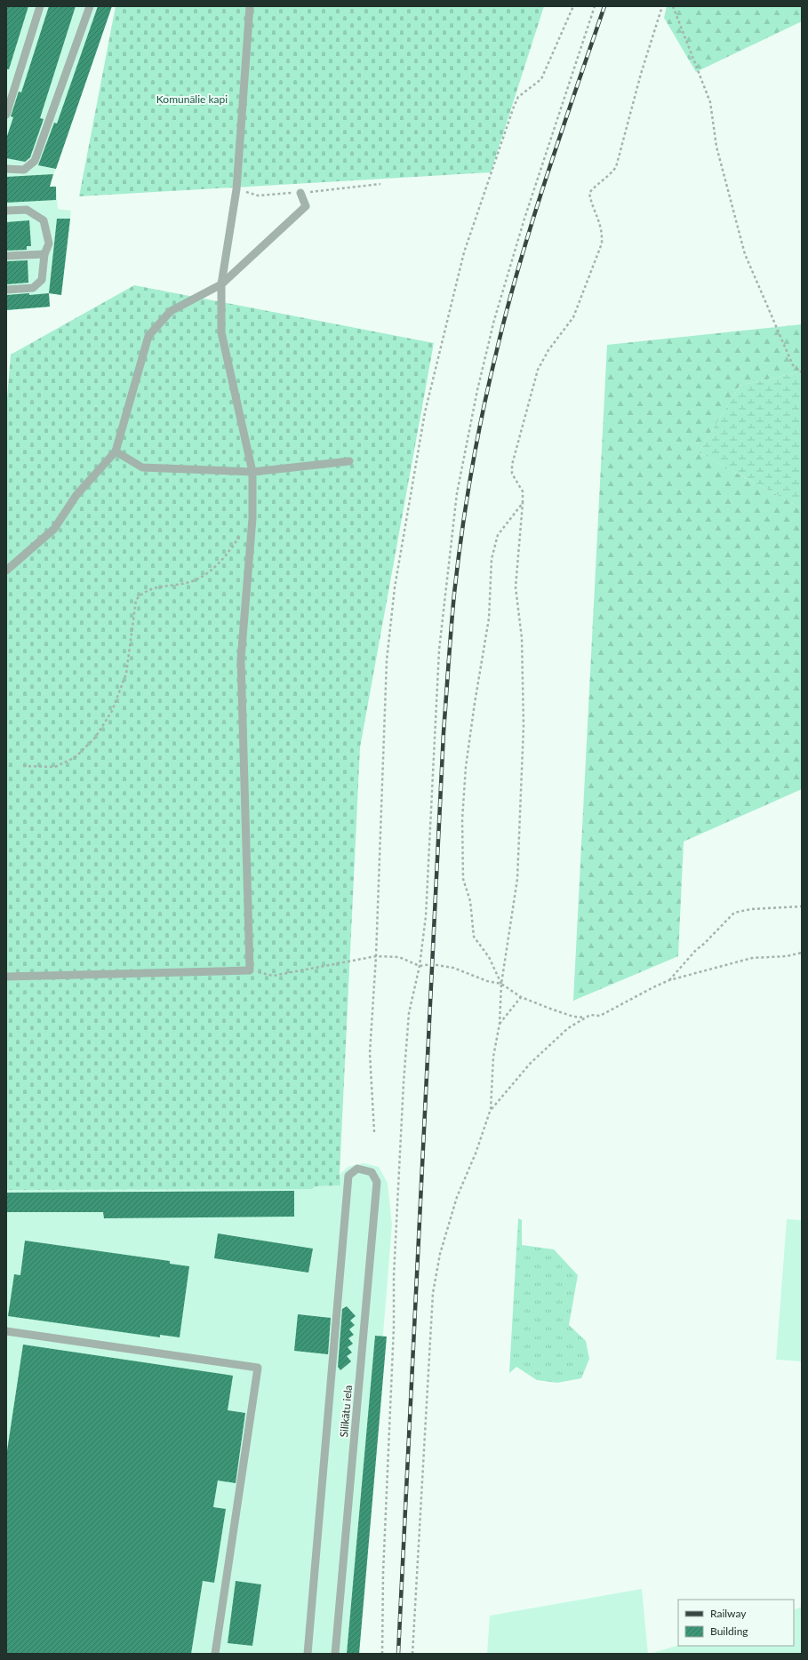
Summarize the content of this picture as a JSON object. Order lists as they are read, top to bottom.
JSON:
{
  "streets": {
    "lane": ["Silikātu iela"]
  },
  "parks": ["Komunālie kapi"],
  "legend": ["Railway", "Building"]
}
